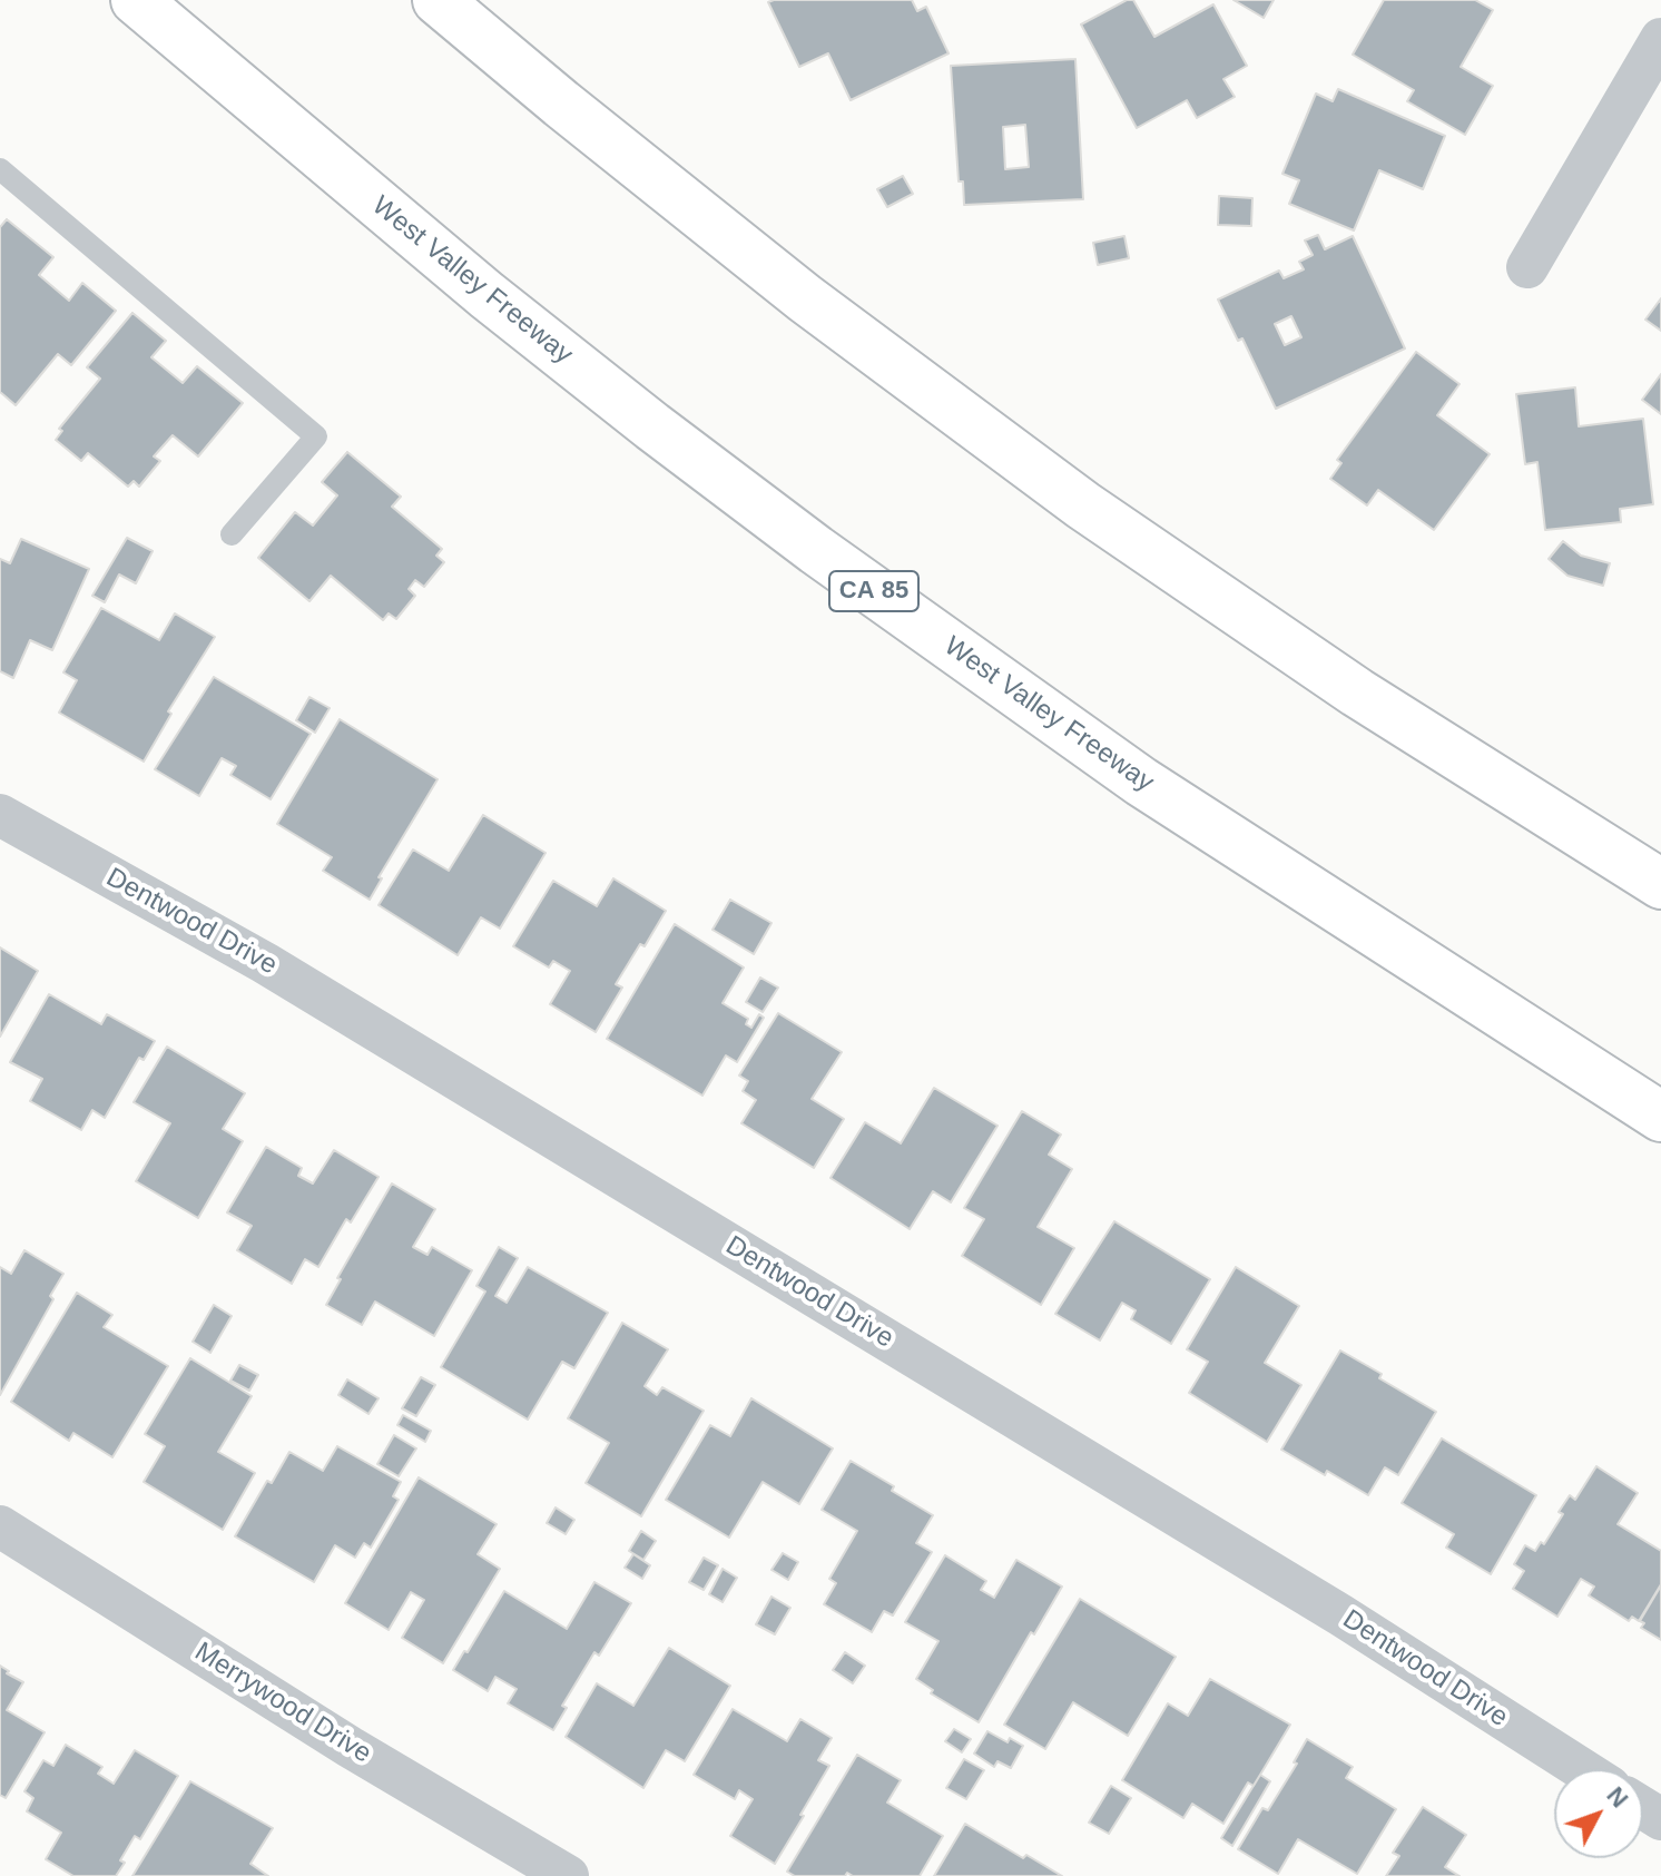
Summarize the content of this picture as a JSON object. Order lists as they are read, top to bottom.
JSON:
{
  "streets": {
    "highway": ["West Valley Freeway", "CA 85"],
    "street": ["Dentwood Drive", "Merrywood Drive"]
  },
  "north": "top right"
}
